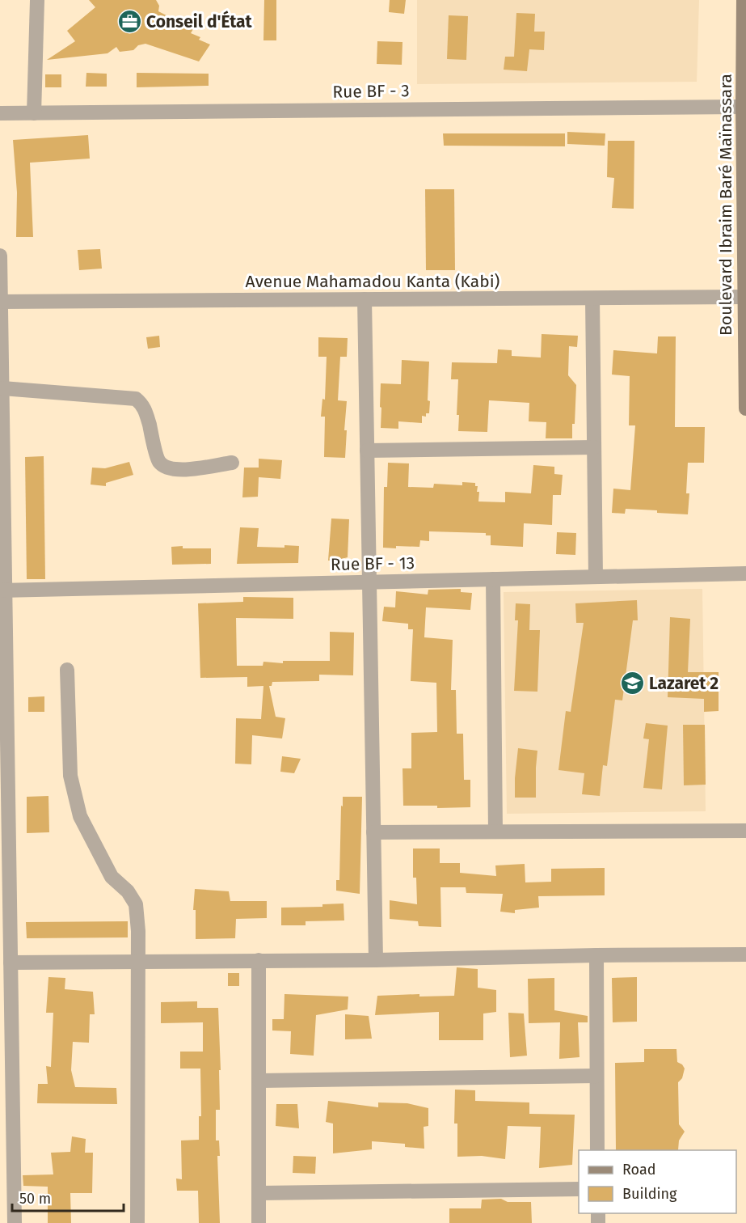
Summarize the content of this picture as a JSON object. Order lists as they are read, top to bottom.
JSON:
{
  "streets": {
    "main road": ["Boulevard Ibraim Baré Maïnassara"],
    "street": ["Rue BF - 3", "Avenue Mahamadou Kanta (Kabi)", "Rue BF - 13"]
  },
  "crossings": [
    ["Rue BF - 3", "Boulevard Ibraim Baré Maïnassara"],
    ["Boulevard Ibraim Baré Maïnassara", "Avenue Mahamadou Kanta (Kabi)"]
  ],
  "places": {
    "office": ["Conseil d'État"],
    "school or university": ["Lazaret 2"]
  },
  "legend": ["Road", "Building"],
  "scale_bar": "50 m"
}
